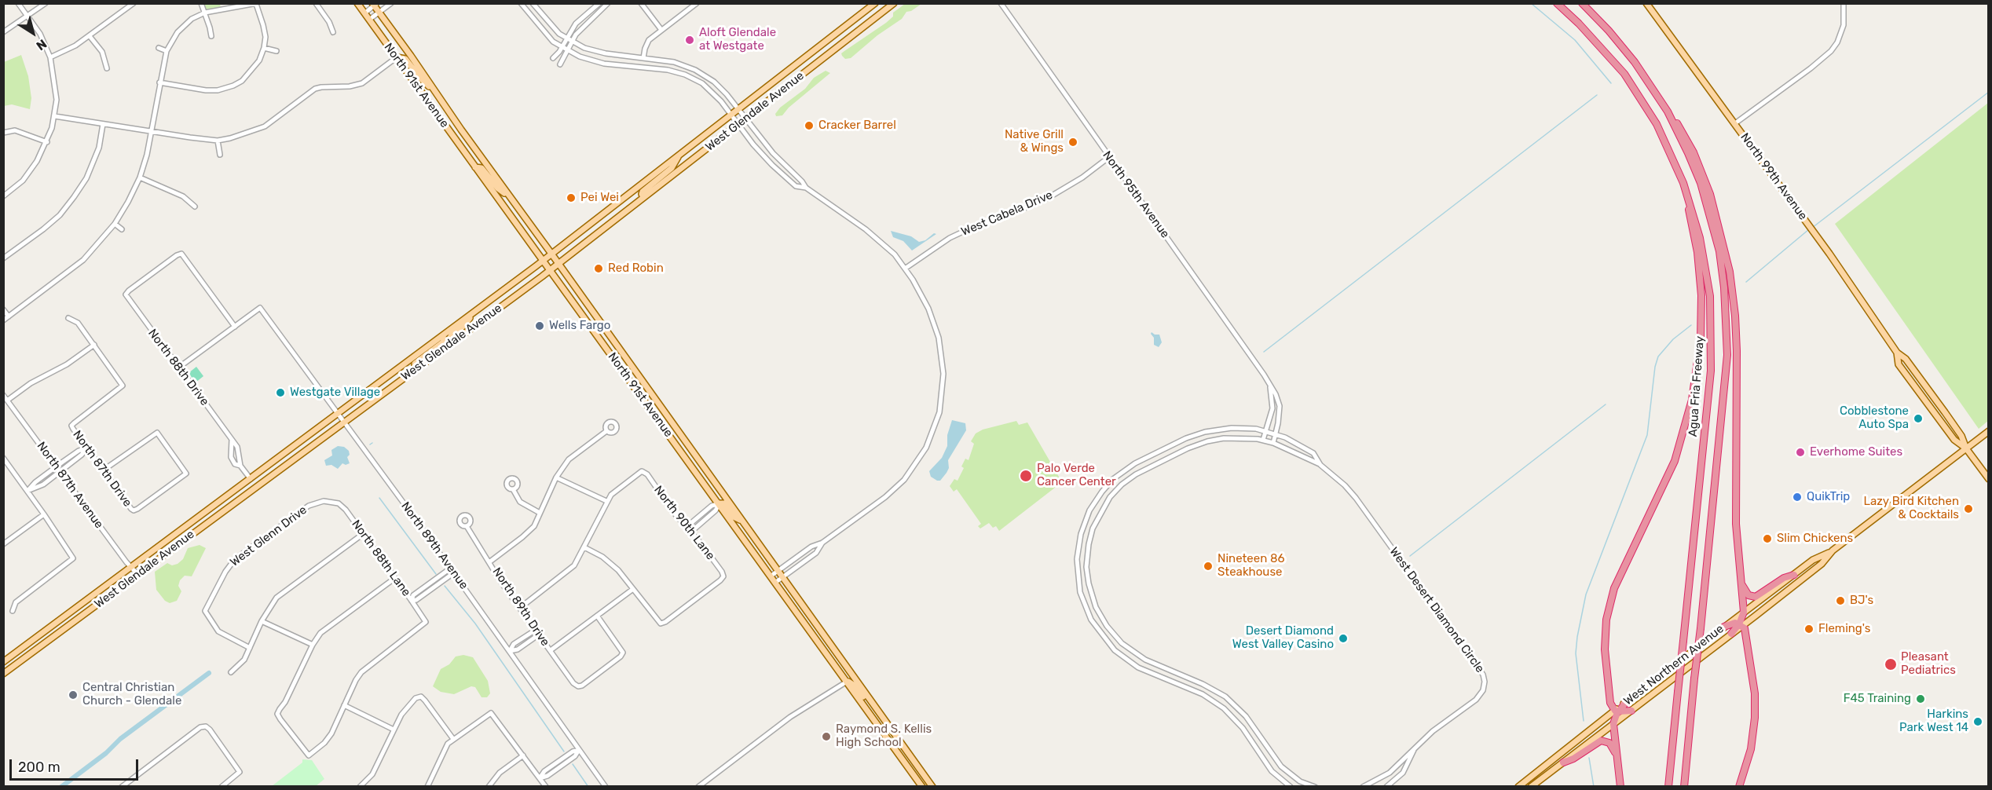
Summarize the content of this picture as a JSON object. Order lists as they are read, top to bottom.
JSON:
{
  "streets": {
    "highway": ["Agua Fria Freeway"],
    "main road": [
      "North 91st Avenue",
      "West Glendale Avenue",
      "North 99th Avenue",
      "West Northern Avenue"
    ],
    "street": [
      "North 95th Avenue",
      "West Cabela Drive",
      "North 88th Drive",
      "North 87th Drive",
      "North 87th Avenue",
      "North 90th Lane",
      "West Glenn Drive",
      "North 89th Avenue",
      "North 88th Lane",
      "North 89th Drive",
      "West Desert Diamond Circle"
    ]
  },
  "crossings": [
    ["North 91st Avenue", "West Glendale Avenue"],
    ["West Glendale Avenue", "North 88th Drive"],
    ["West Glendale Avenue", "North 87th Avenue"],
    ["West Glendale Avenue", "North 89th Avenue"],
    ["North 99th Avenue", "West Northern Avenue"],
    ["North 95th Avenue", "West Cabela Drive"],
    ["North 95th Avenue", "West Desert Diamond Circle"],
    ["North 88th Drive", "North 89th Avenue"],
    ["West Glenn Drive", "North 88th Lane"]
  ],
  "places": [
    "Aloft Glendale at Westgate",
    "Cracker Barrel",
    "Native Grill & Wings",
    "Pei Wei",
    "Red Robin",
    "Wells Fargo",
    "Westgate Village",
    "Cobblestone Auto Spa",
    "Everhome Suites",
    "Palo Verde Cancer Center",
    "QuikTrip",
    "Lazy Bird Kitchen & Cocktails",
    "Slim Chickens",
    "Nineteen 86 Steakhouse",
    "BJ's",
    "Fleming's",
    "Desert Diamond West Valley Casino",
    "Pleasant Pediatrics",
    "Central Christian Church - Glendale",
    "F45 Training",
    "Harkins Park West 14",
    "Raymond S. Kellis High School"
  ],
  "scale_bar": "200 m",
  "north": "bottom right"
}
